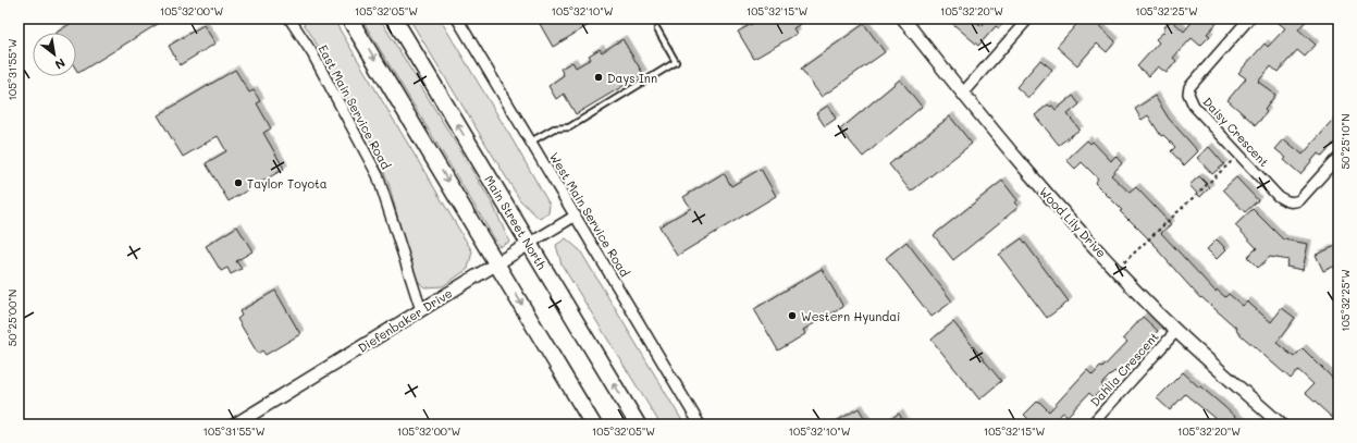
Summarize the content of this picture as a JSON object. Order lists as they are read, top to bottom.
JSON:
{
  "streets": {
    "main road": ["Main Street North"],
    "street": [
      "East Main Service Road",
      "Daisy Crescent",
      "West Main Service Road",
      "Wood Lily Drive",
      "Diefenbaker Drive",
      "Dahlia Crescent"
    ]
  },
  "crossings": [
    ["East Main Service Road", "Diefenbaker Drive"],
    ["West Main Service Road", "Diefenbaker Drive"],
    ["Main Street North", "Diefenbaker Drive"],
    ["Wood Lily Drive", "Dahlia Crescent"]
  ],
  "places": ["Days Inn", "Taylor Toyota", "Western Hyundai"],
  "north": "bottom right",
  "coordinates": [
    "105°32'00\"W",
    "105°32'05\"W",
    "105°32'10\"W",
    "105°32'15\"W",
    "105°32'20\"W",
    "105°32'25\"W",
    "105°31'55\"W",
    "50°25'10\"N",
    "50°25'00\"N"
  ]
}
